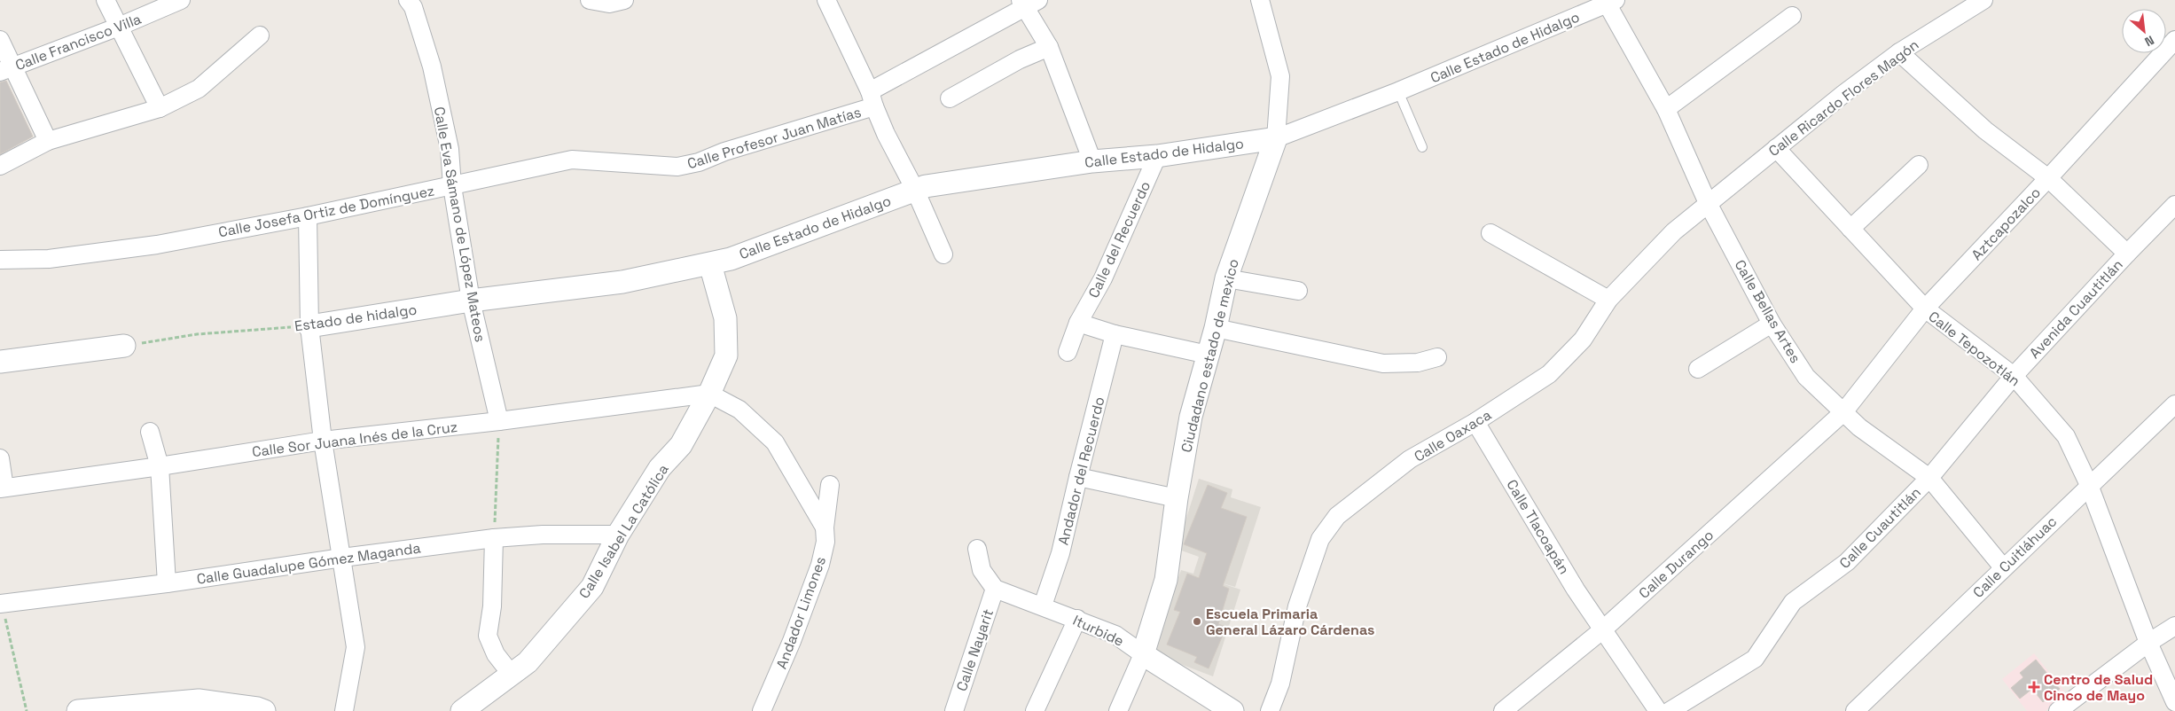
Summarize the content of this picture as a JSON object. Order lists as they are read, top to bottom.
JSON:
{
  "streets": {
    "street": [
      "Calle Francisco Villa",
      "Calle Estado de Hidalgo",
      "Calle Ricardo Flores Magón",
      "Calle Profesor Juan Matías",
      "Calle Josefa Ortiz de Domínguez",
      "Aztcapozalco",
      "Calle Eva Sámano de López Mateos",
      "Calle del Recuerdo",
      "Avenida Cuautitlán",
      "Calle Bellas Artes",
      "Estado de hidalgo",
      "Calle Tepozotlán",
      "Ciudadano estado de mexico",
      "Calle Oaxaca",
      "Calle Sor Juana Inés de la Cruz",
      "Andador del Recuerdo",
      "Calle Tlacoapán",
      "Calle Cuautitlán",
      "Calle Isabel La Católica",
      "Calle Cuitláhuac",
      "Calle Guadalupe Gómez Maganda",
      "Calle Durango",
      "Andador Limones",
      "Iturbide",
      "Calle Nayarit"
    ]
  },
  "crossings": [
    ["Calle Estado de Hidalgo", "Calle del Recuerdo"],
    ["Calle Estado de Hidalgo", "Calle Bellas Artes"],
    ["Calle Estado de Hidalgo", "Estado de hidalgo"],
    ["Calle Estado de Hidalgo", "Ciudadano estado de mexico"],
    ["Calle Estado de Hidalgo", "Calle Isabel La Católica"],
    ["Calle Ricardo Flores Magón", "Calle Bellas Artes"],
    ["Calle Ricardo Flores Magón", "Calle Tepozotlán"],
    ["Calle Ricardo Flores Magón", "Calle Oaxaca"],
    ["Calle Profesor Juan Matías", "Calle Josefa Ortiz de Domínguez"],
    ["Calle Josefa Ortiz de Domínguez", "Calle Eva Sámano de López Mateos"],
    ["Aztcapozalco", "Calle Bellas Artes"],
    ["Aztcapozalco", "Calle Tepozotlán"],
    ["Aztcapozalco", "Calle Durango"],
    ["Calle Eva Sámano de López Mateos", "Estado de hidalgo"],
    ["Calle Eva Sámano de López Mateos", "Calle Sor Juana Inés de la Cruz"],
    ["Avenida Cuautitlán", "Calle Bellas Artes"],
    ["Avenida Cuautitlán", "Calle Tepozotlán"],
    ["Avenida Cuautitlán", "Calle Cuautitlán"],
    ["Calle Bellas Artes", "Calle Oaxaca"],
    ["Calle Bellas Artes", "Calle Cuautitlán"],
    ["Calle Bellas Artes", "Calle Cuitláhuac"],
    ["Calle Bellas Artes", "Calle Durango"],
    ["Estado de hidalgo", "Calle Isabel La Católica"],
    ["Calle Tepozotlán", "Calle Cuitláhuac"],
    ["Ciudadano estado de mexico", "Iturbide"],
    ["Calle Oaxaca", "Calle Tlacoapán"],
    ["Calle Sor Juana Inés de la Cruz", "Calle Isabel La Católica"],
    ["Andador del Recuerdo", "Iturbide"],
    ["Calle Tlacoapán", "Calle Durango"],
    ["Calle Isabel La Católica", "Calle Guadalupe Gómez Maganda"],
    ["Iturbide", "Calle Nayarit"]
  ],
  "places": {
    "other": ["Escuela Primaria General Lázaro Cárdenas"],
    "health": ["Centro de Salud Cinco de Mayo"]
  },
  "north": "bottom right"
}
